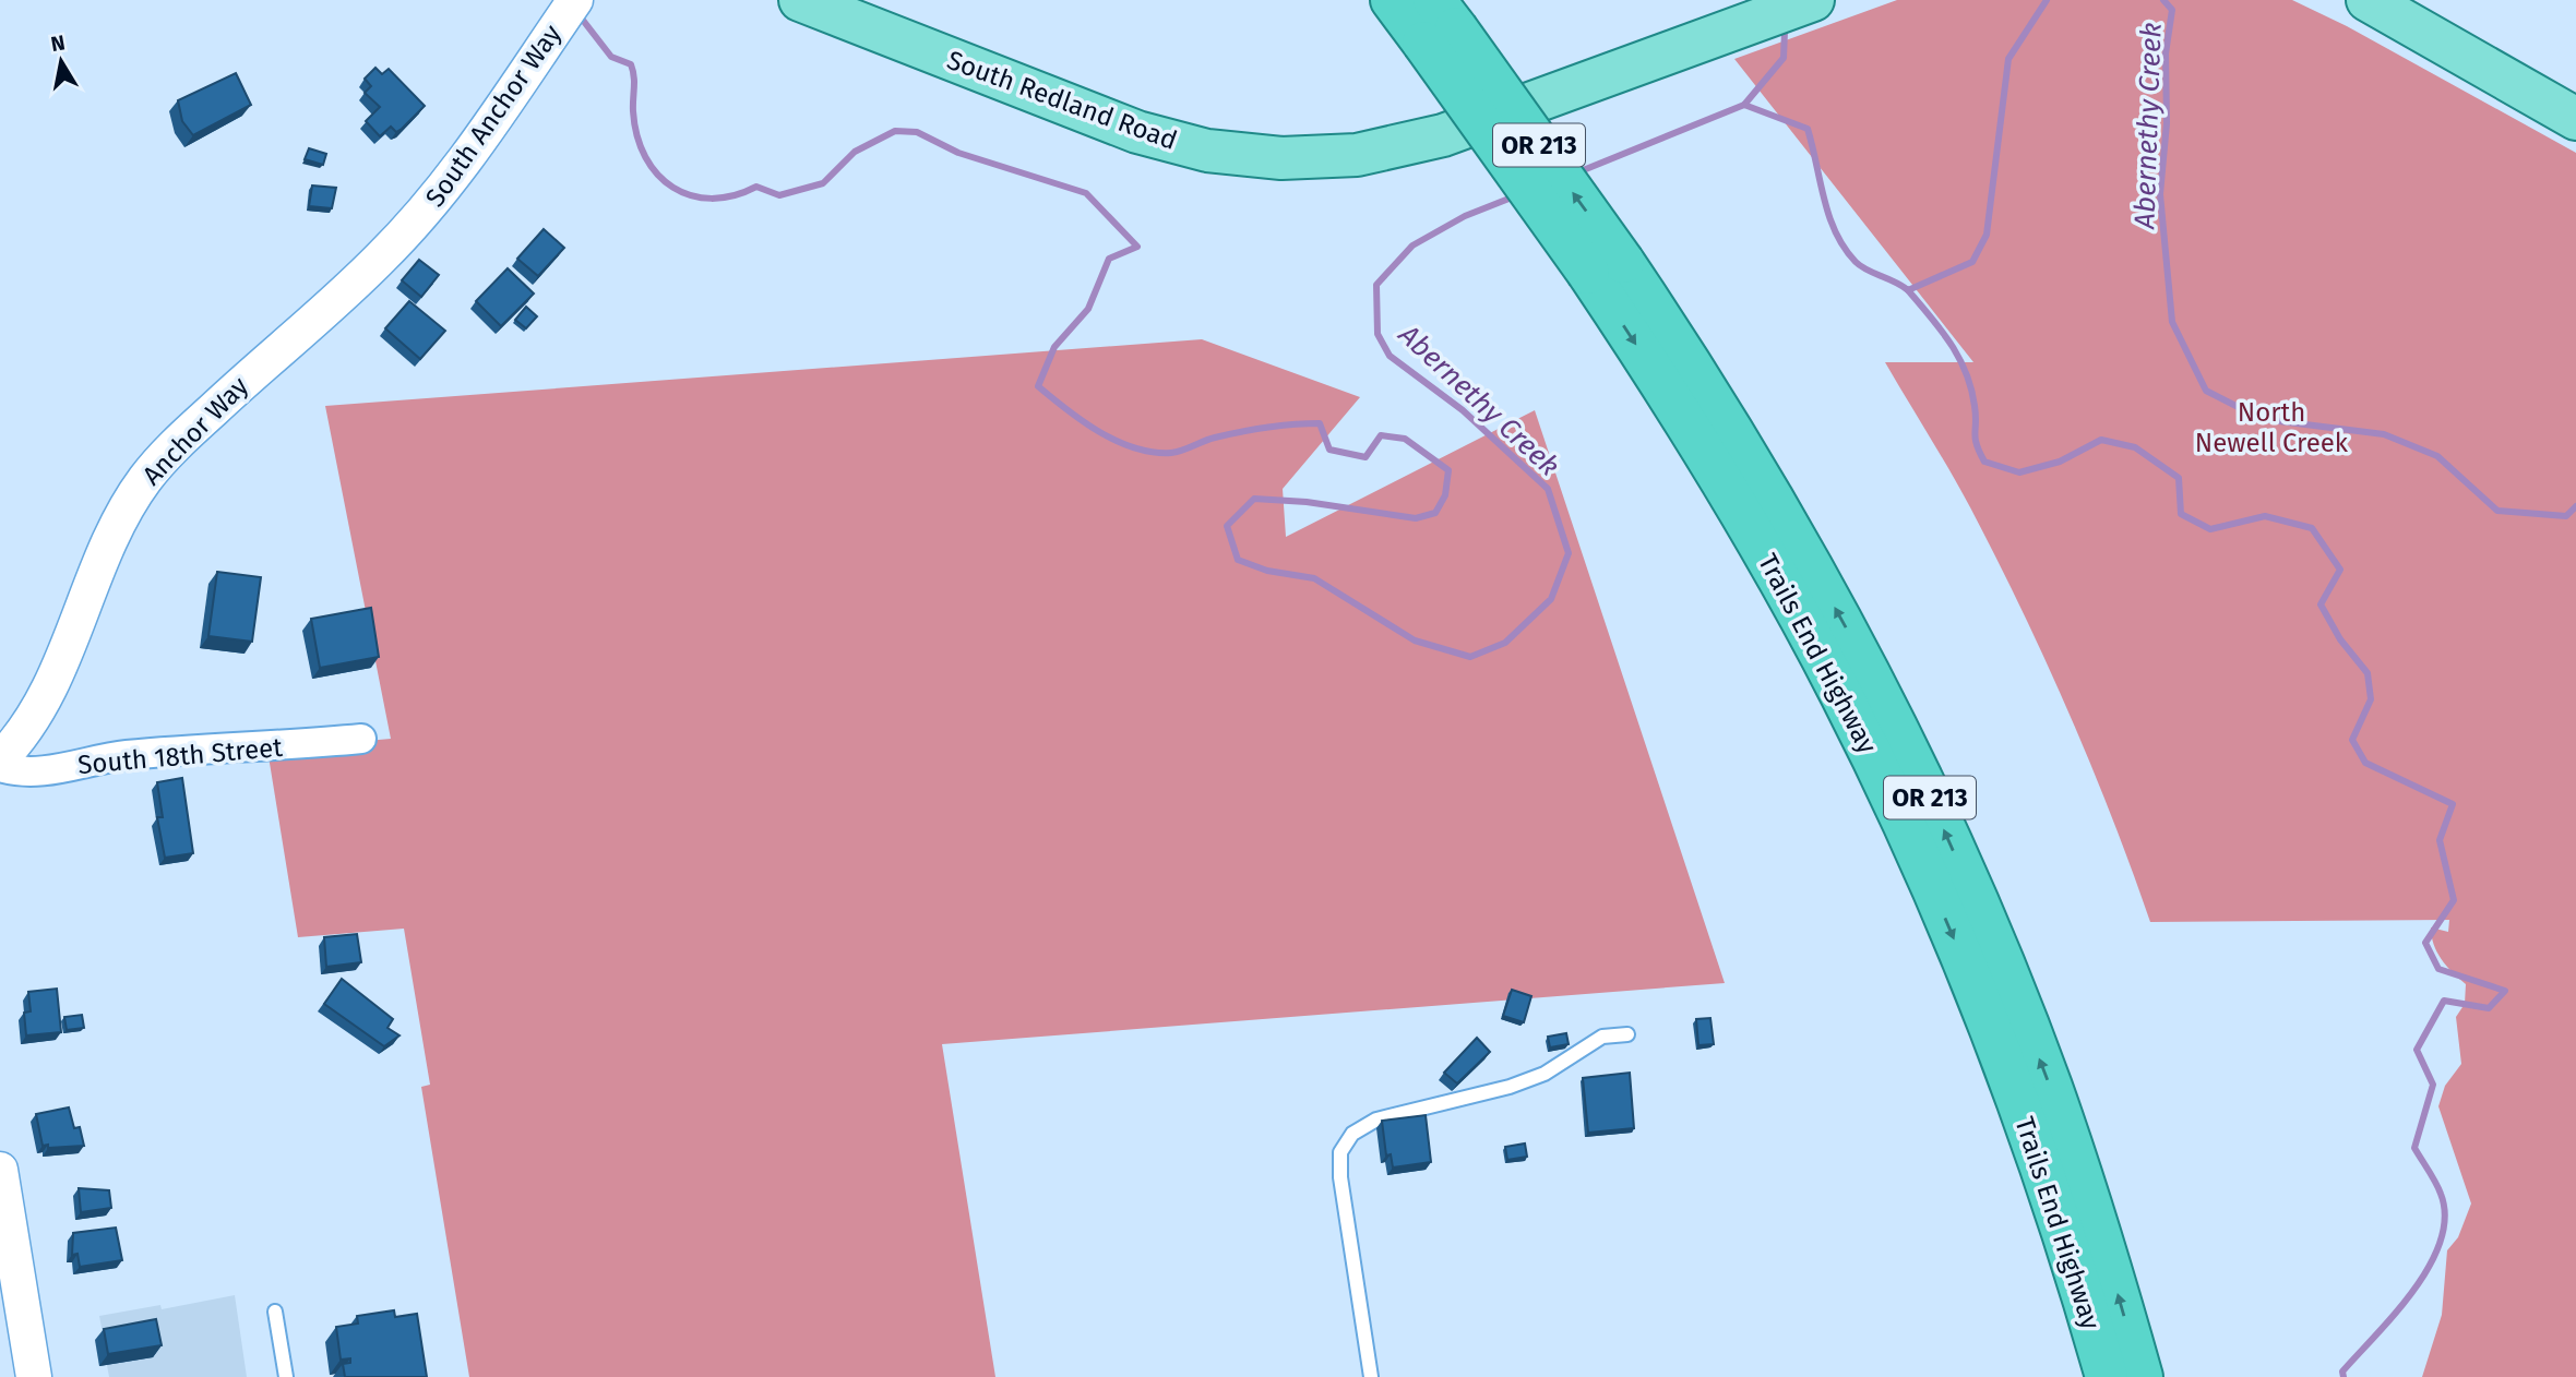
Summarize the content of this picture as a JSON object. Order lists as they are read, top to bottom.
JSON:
{
  "streets": {
    "highway": ["OR 213", "Trails End Highway"],
    "main road": ["South Redland Road"],
    "street": ["South Anchor Way", "Anchor Way", "South 18th Street"]
  },
  "crossings": [
    ["South Anchor Way", "Anchor Way"]
  ],
  "water": ["Abernethy Creek"],
  "parks": ["North Newell Creek"],
  "north": "top"
}
